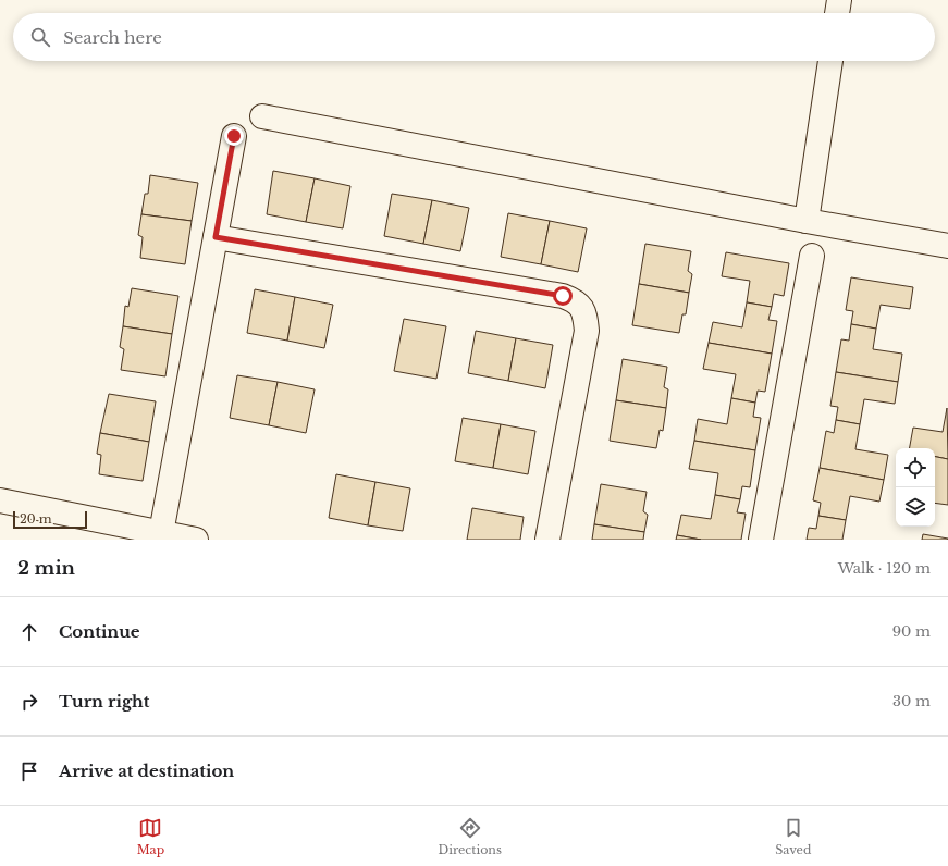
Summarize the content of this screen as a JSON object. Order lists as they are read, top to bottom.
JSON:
{
  "scale_bar": "20 m",
  "page": {
    "search": "Search here",
    "scale": "20 m",
    "heading": ["2 min", "Walk · 120 m"],
    "list": [
      ["Continue", "90 m"],
      ["Turn right", "30 m"],
      "Arrive at destination"
    ],
    "nav": ["Map", "Directions", "Saved"]
  }
}
